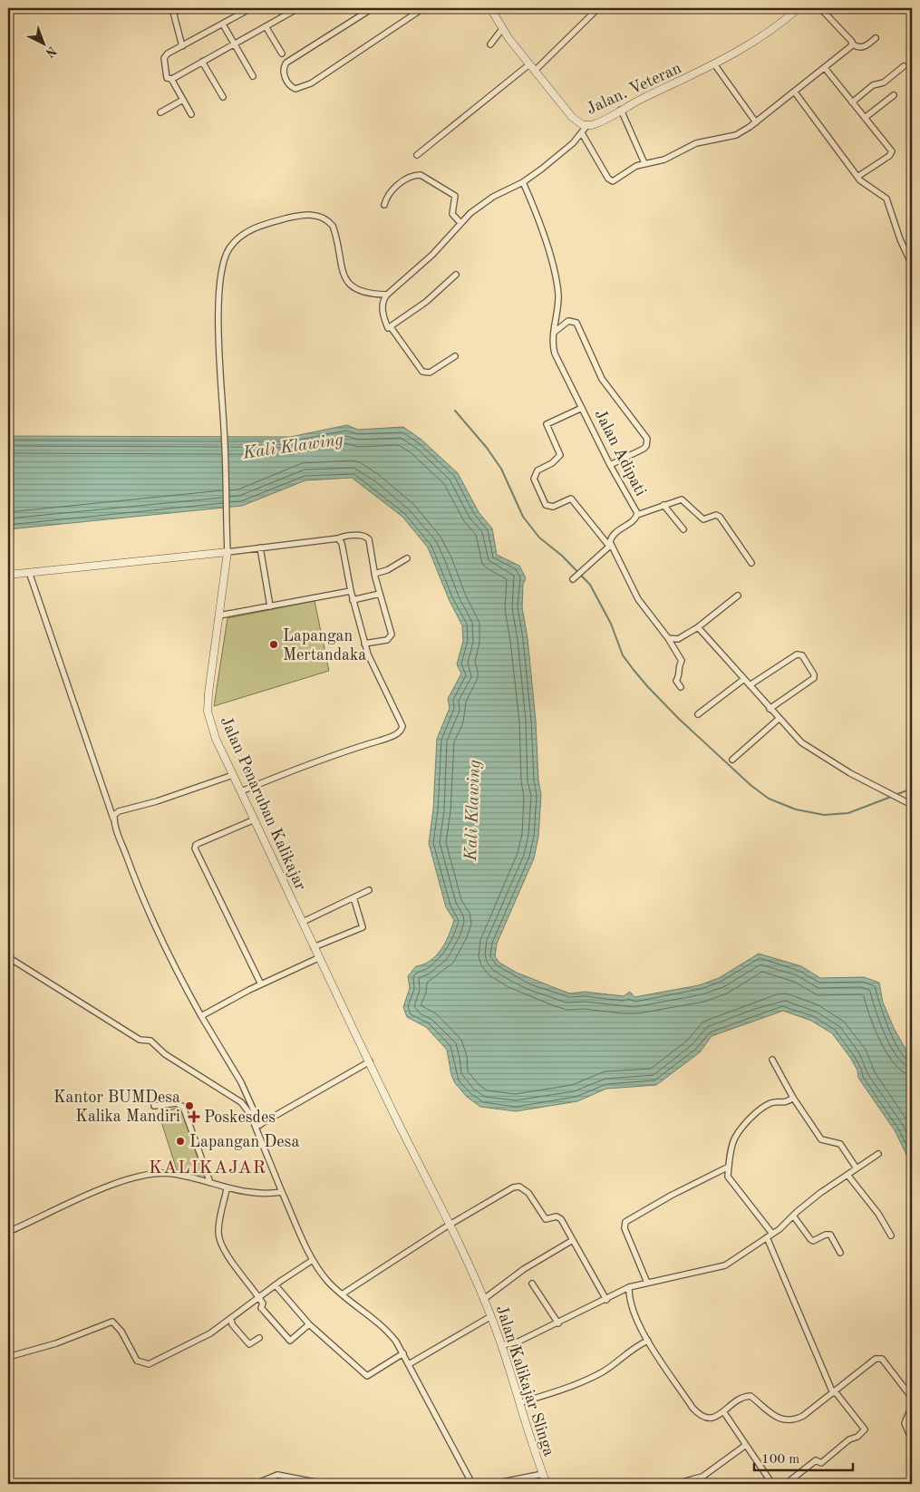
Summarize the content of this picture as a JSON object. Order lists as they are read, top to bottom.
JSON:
{
  "streets": {
    "street": [
      "Jalan. Veteran",
      "Jalan Adipati",
      "Jalan Penaruban Kalikajar",
      "Jalan Kalikajar Slinga"
    ]
  },
  "crossings": [
    ["Jalan Penaruban Kalikajar", "Jalan Kalikajar Slinga"]
  ],
  "districts": ["KALIKAJAR"],
  "water": ["Kali Klawing"],
  "places": {
    "other": ["Lapangan Mertandaka", "Kantor BUMDesa Kalika Mandiri", "Lapangan Desa"],
    "health": ["Poskesdes"]
  },
  "scale_bar": "100 m",
  "north": "bottom right"
}
